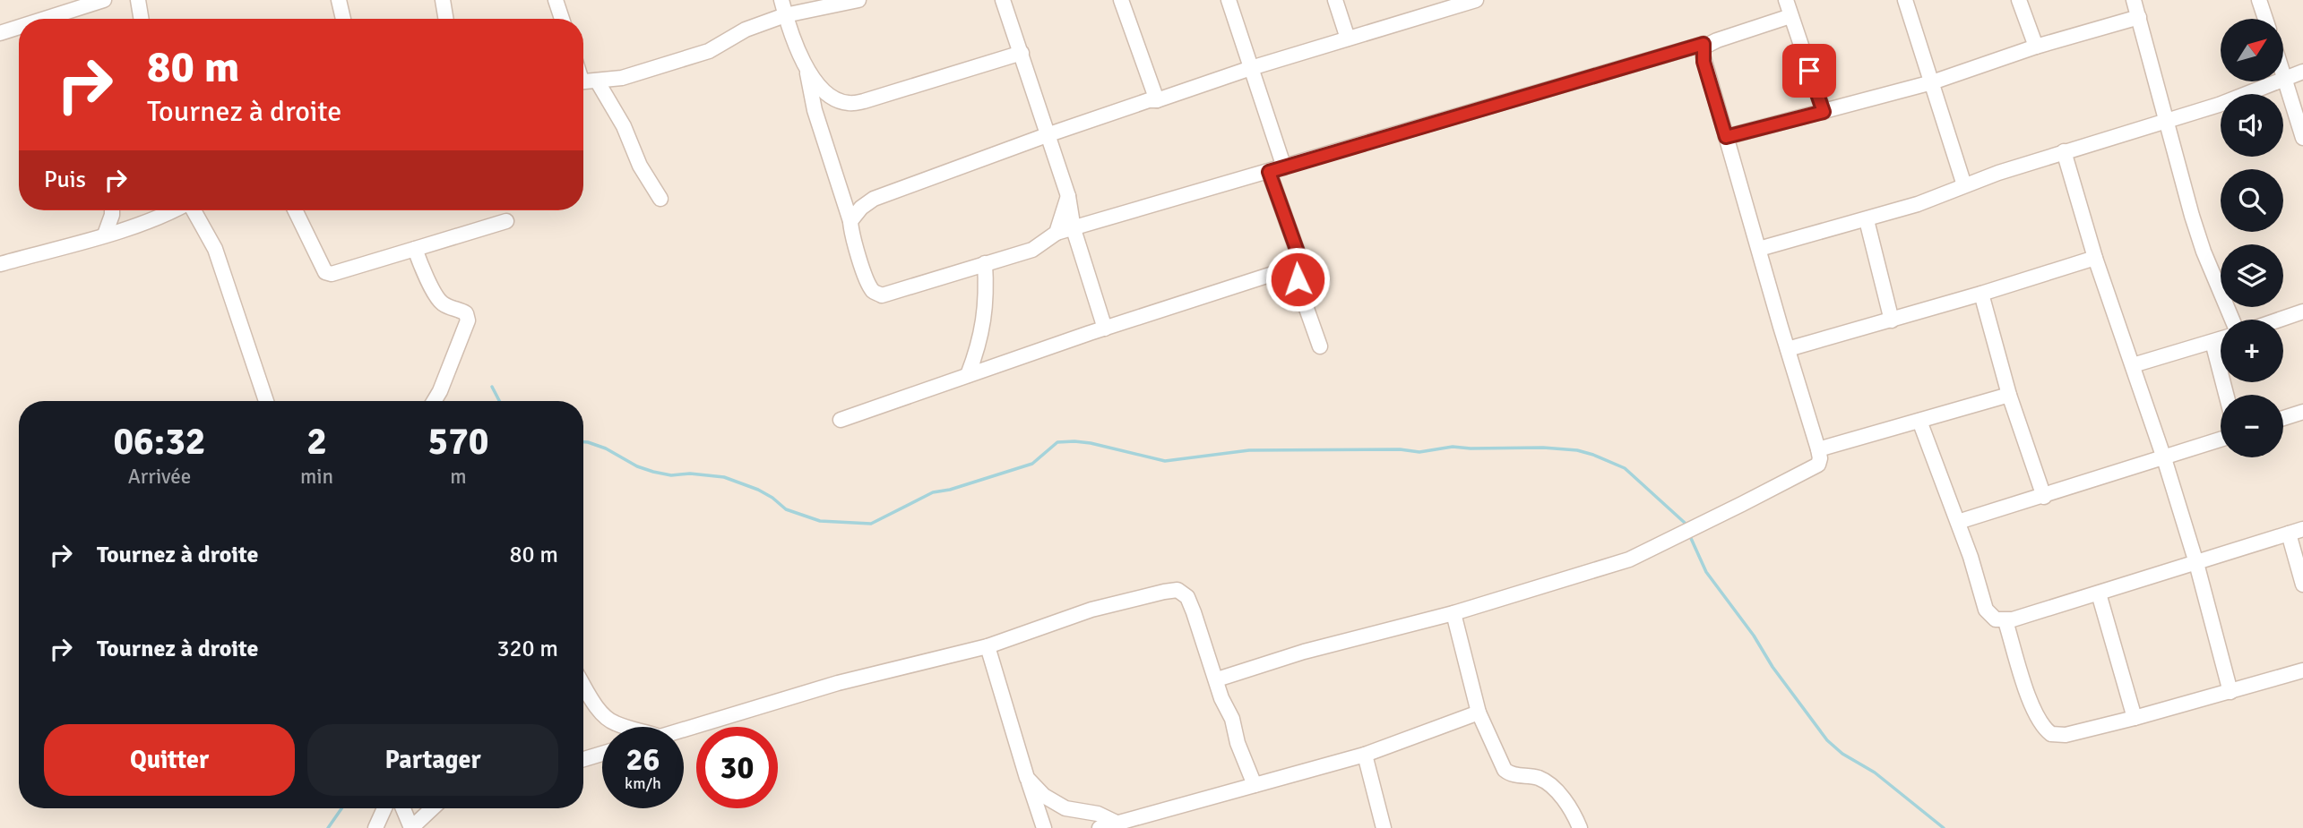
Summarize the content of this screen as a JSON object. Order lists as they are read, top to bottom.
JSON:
{
  "north": "top right",
  "page": {
    "map_buttons": ["+", "−"],
    "turn": ["80 m", "Tournez à droite"],
    "then": "Puis",
    "eta": [
      "06:32",
      "Arrivée",
      "2",
      "min",
      "570",
      "m"
    ],
    "list": [
      {
        "name": "Tournez à droite",
        "value": "80 m"
      },
      {
        "name": "Tournez à droite",
        "value": "320 m"
      }
    ],
    "buttons": ["Quitter", "Partager"],
    "speed": "26 km/h",
    "limit": "30"
  }
}
